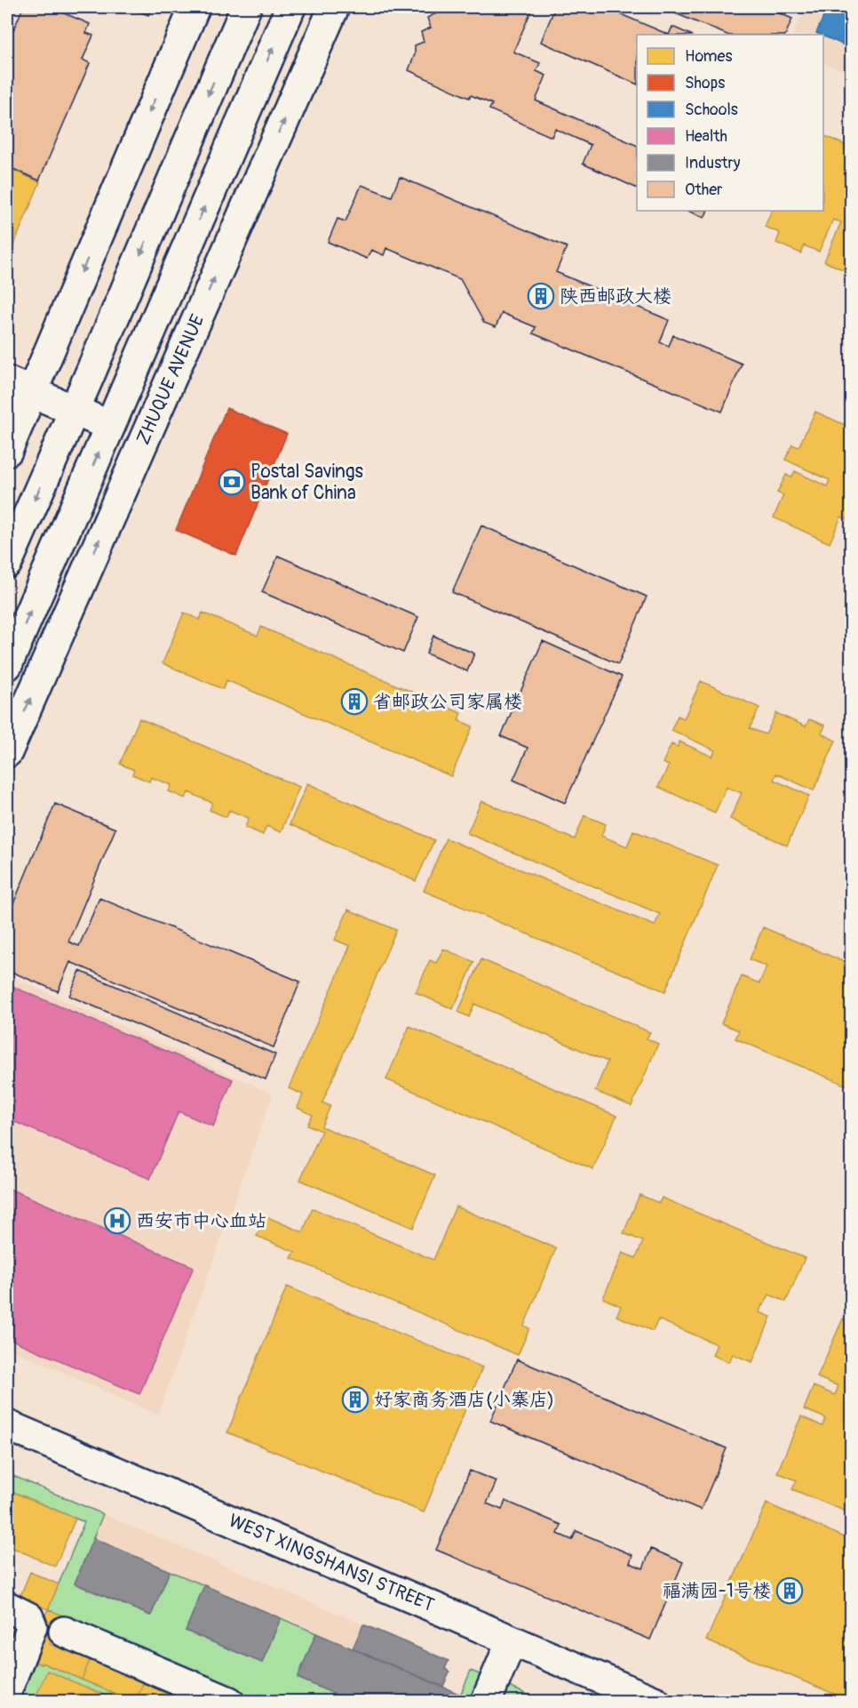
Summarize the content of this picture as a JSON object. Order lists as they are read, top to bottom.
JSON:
{
  "streets": {
    "street": ["ZHUQUE AVENUE", "WEST XINGSHANSI STREET"]
  },
  "places": {
    "building": [
      "陕西邮政大楼",
      "省邮政公司家属楼",
      "好家商务酒店(小寨店)",
      "福满园-1号楼"
    ],
    "bank": ["Postal Savings Bank of China"],
    "hospital": ["西安市中心血站"]
  },
  "legend": [
    "Homes",
    "Shops",
    "Schools",
    "Health",
    "Industry",
    "Other"
  ]
}
